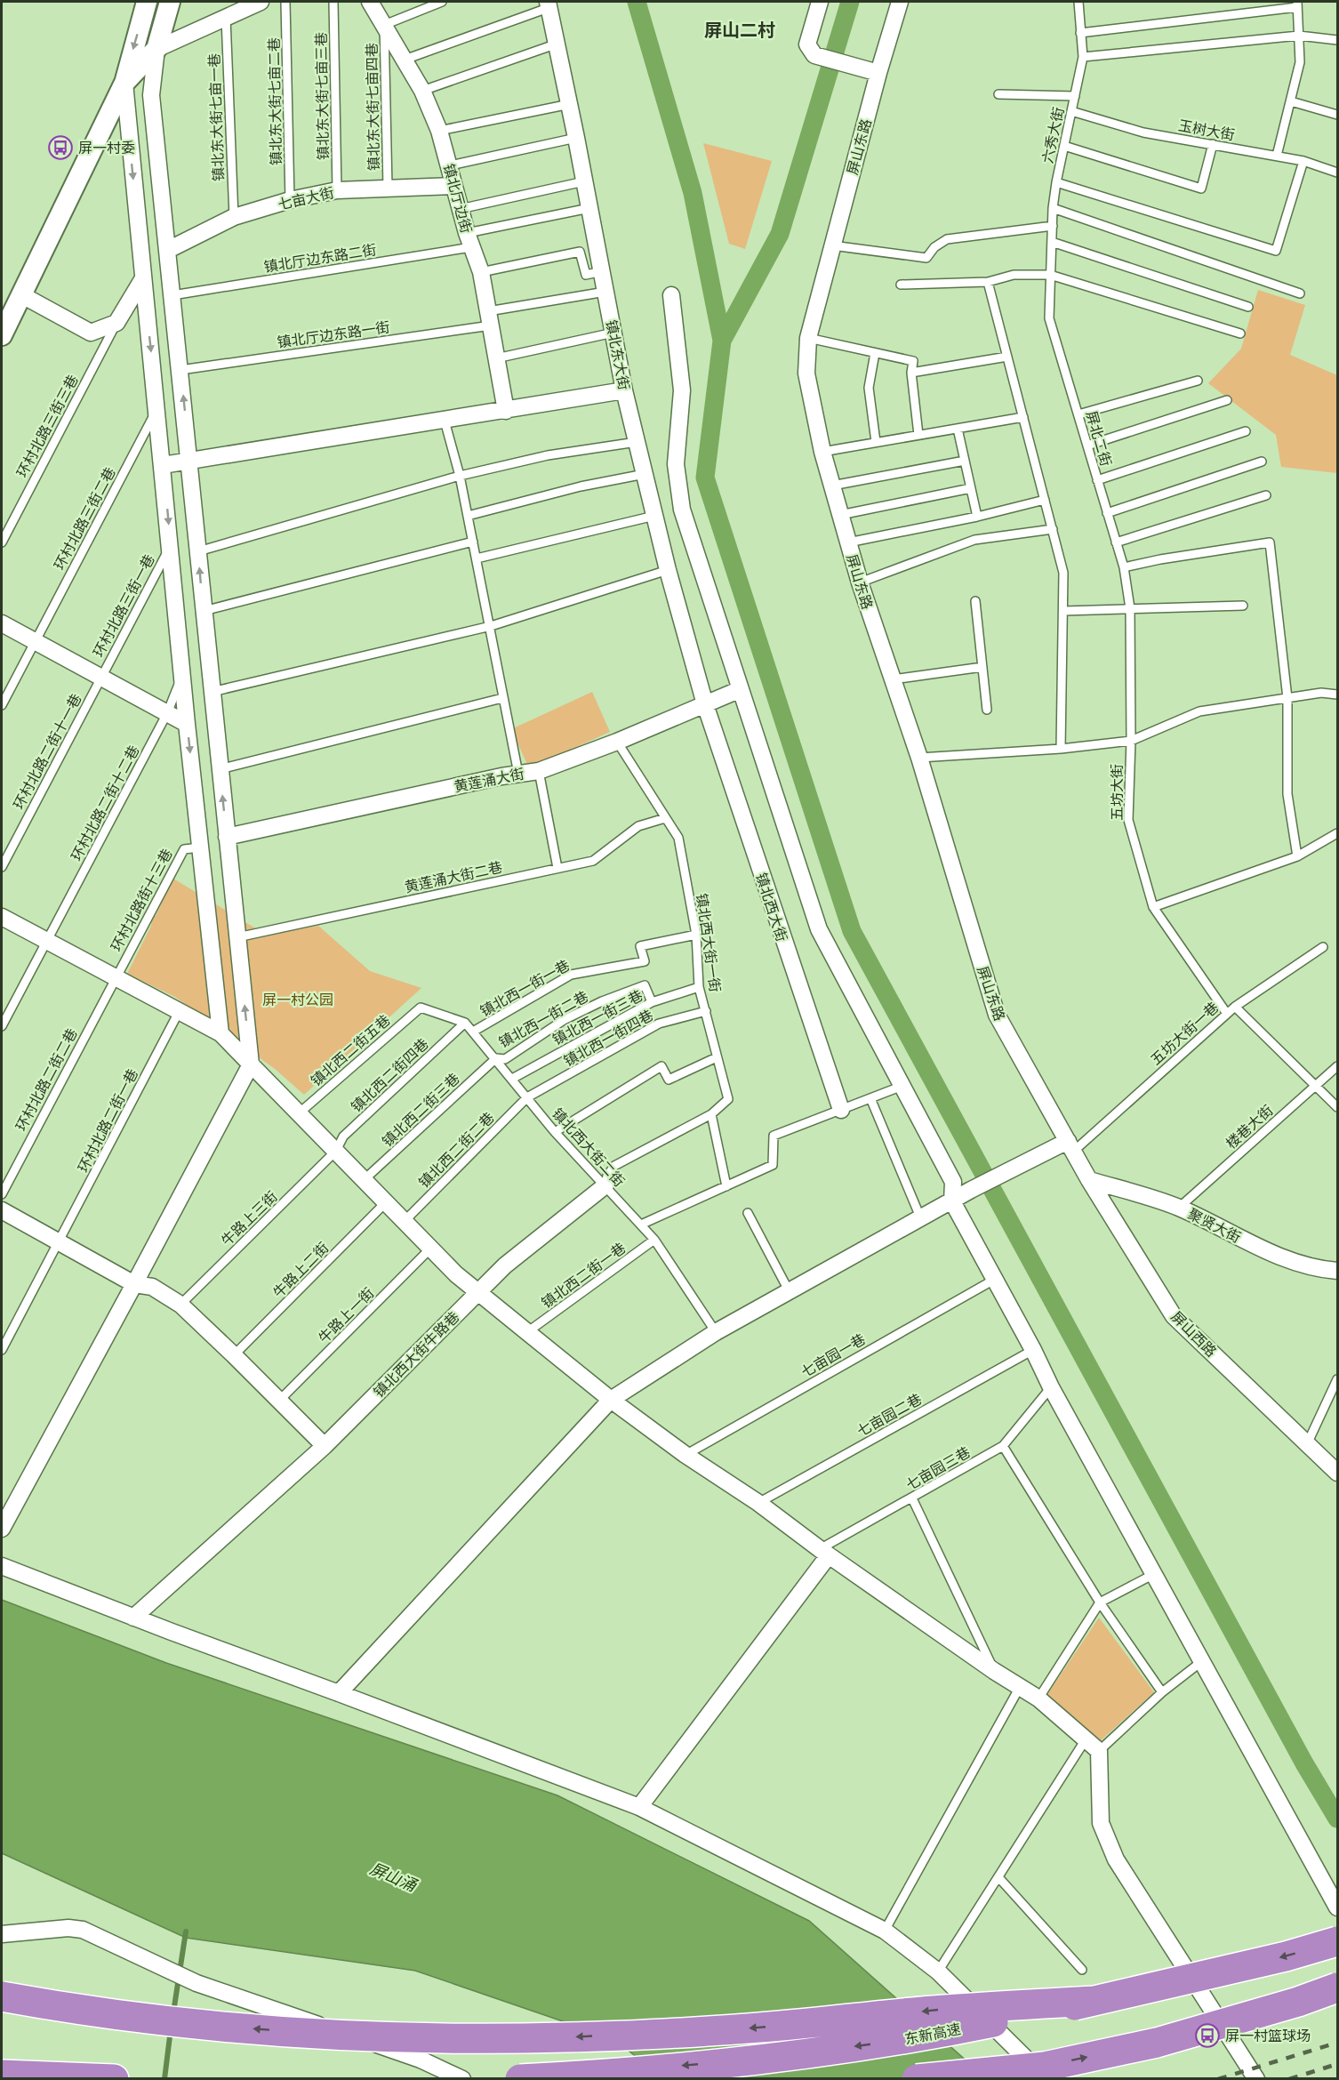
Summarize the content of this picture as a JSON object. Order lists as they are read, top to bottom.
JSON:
{
  "streets": {
    "highway": ["东新高速"],
    "street": [
      "屏山东路",
      "七亩大街",
      "镇北厅边街",
      "镇北东大街",
      "黄莲涌大街",
      "镇北西大街",
      "聚贤大街",
      "屏山西路",
      "镇北西大街牛路巷"
    ],
    "lane": [
      "镇北东大街七亩三巷",
      "镇北东大街七亩二巷",
      "镇北东大街七亩四巷",
      "镇北东大街七亩一巷",
      "玉树大街",
      "六秀大街",
      "镇北厅边东路二街",
      "镇北厅边东路一街",
      "环村北路三街三巷",
      "屏北二街",
      "环村北路三街二巷",
      "环村北路三街一巷",
      "环村北路二街十一巷",
      "五坊大街",
      "环村北路二街十二巷",
      "黄莲涌大街二巷",
      "环村北路街十三巷",
      "镇北西大街一街",
      "镇北西一街一巷",
      "镇北西一街三巷",
      "镇北西一街二巷",
      "五坊大街一巷",
      "镇北西一街四巷",
      "镇北西二街五巷",
      "镇北西二街四巷",
      "环村北路二街二巷",
      "镇北西二街三巷",
      "环村北路二街一巷",
      "楼巷大街",
      "镇北西大街二街",
      "镇北西二街二巷",
      "牛路上三街",
      "牛路上二街",
      "镇北西二街一巷",
      "牛路上一街",
      "七亩园一巷",
      "七亩园二巷",
      "七亩园三巷"
    ]
  },
  "crossings": [
    ["镇北东大街七亩三巷", "七亩大街"],
    ["镇北东大街七亩二巷", "七亩大街"],
    ["镇北东大街七亩四巷", "七亩大街"],
    ["镇北东大街七亩四巷", "镇北厅边街"],
    ["镇北东大街七亩一巷", "七亩大街"],
    ["玉树大街", "六秀大街"],
    ["六秀大街", "屏北二街"],
    ["屏山东路", "五坊大街一巷"],
    ["屏山东路", "屏山西路"],
    ["七亩大街", "镇北厅边街"],
    ["镇北厅边街", "镇北厅边东路二街"],
    ["镇北厅边街", "镇北厅边东路一街"],
    ["镇北厅边东路二街", "镇北东大街"],
    ["镇北厅边东路一街", "镇北东大街"],
    ["镇北东大街", "黄莲涌大街"],
    ["镇北东大街", "镇北西大街"],
    ["屏北二街", "五坊大街"],
    ["环村北路三街一巷", "环村北路二街十一巷"],
    ["黄莲涌大街", "镇北西大街"],
    ["黄莲涌大街", "镇北西大街一街"],
    ["五坊大街", "五坊大街一巷"],
    ["黄莲涌大街二巷", "镇北西大街一街"],
    ["环村北路街十三巷", "环村北路二街二巷"],
    ["镇北西大街一街", "镇北西一街一巷"],
    ["镇北西大街一街", "镇北西一街三巷"],
    ["镇北西大街一街", "镇北西一街四巷"],
    ["镇北西大街一街", "镇北西大街牛路巷"],
    ["镇北西一街一巷", "镇北西大街二街"],
    ["镇北西一街三巷", "镇北西一街二巷"],
    ["镇北西一街三巷", "镇北西大街二街"],
    ["镇北西一街二巷", "镇北西二街三巷"],
    ["镇北西一街二巷", "镇北西大街二街"],
    ["五坊大街一巷", "屏山西路"],
    ["镇北西一街四巷", "镇北西大街二街"],
    ["镇北西一街四巷", "镇北西二街二巷"],
    ["镇北西二街五巷", "镇北西二街四巷"],
    ["镇北西二街五巷", "镇北西大街二街"],
    ["镇北西二街四巷", "镇北西大街二街"],
    ["镇北西二街四巷", "牛路上三街"],
    ["镇北西二街三巷", "镇北西大街二街"],
    ["楼巷大街", "聚贤大街"],
    ["镇北西大街二街", "镇北西二街二巷"],
    ["镇北西大街二街", "镇北西二街一巷"],
    ["镇北西大街二街", "镇北西大街牛路巷"],
    ["聚贤大街", "屏山西路"]
  ],
  "districts": ["屏山二村"],
  "water": ["屏山涌"],
  "parks": ["屏一村公园"],
  "places": {
    "bus stop": ["屏一村委", "屏一村篮球场"]
  }
}
